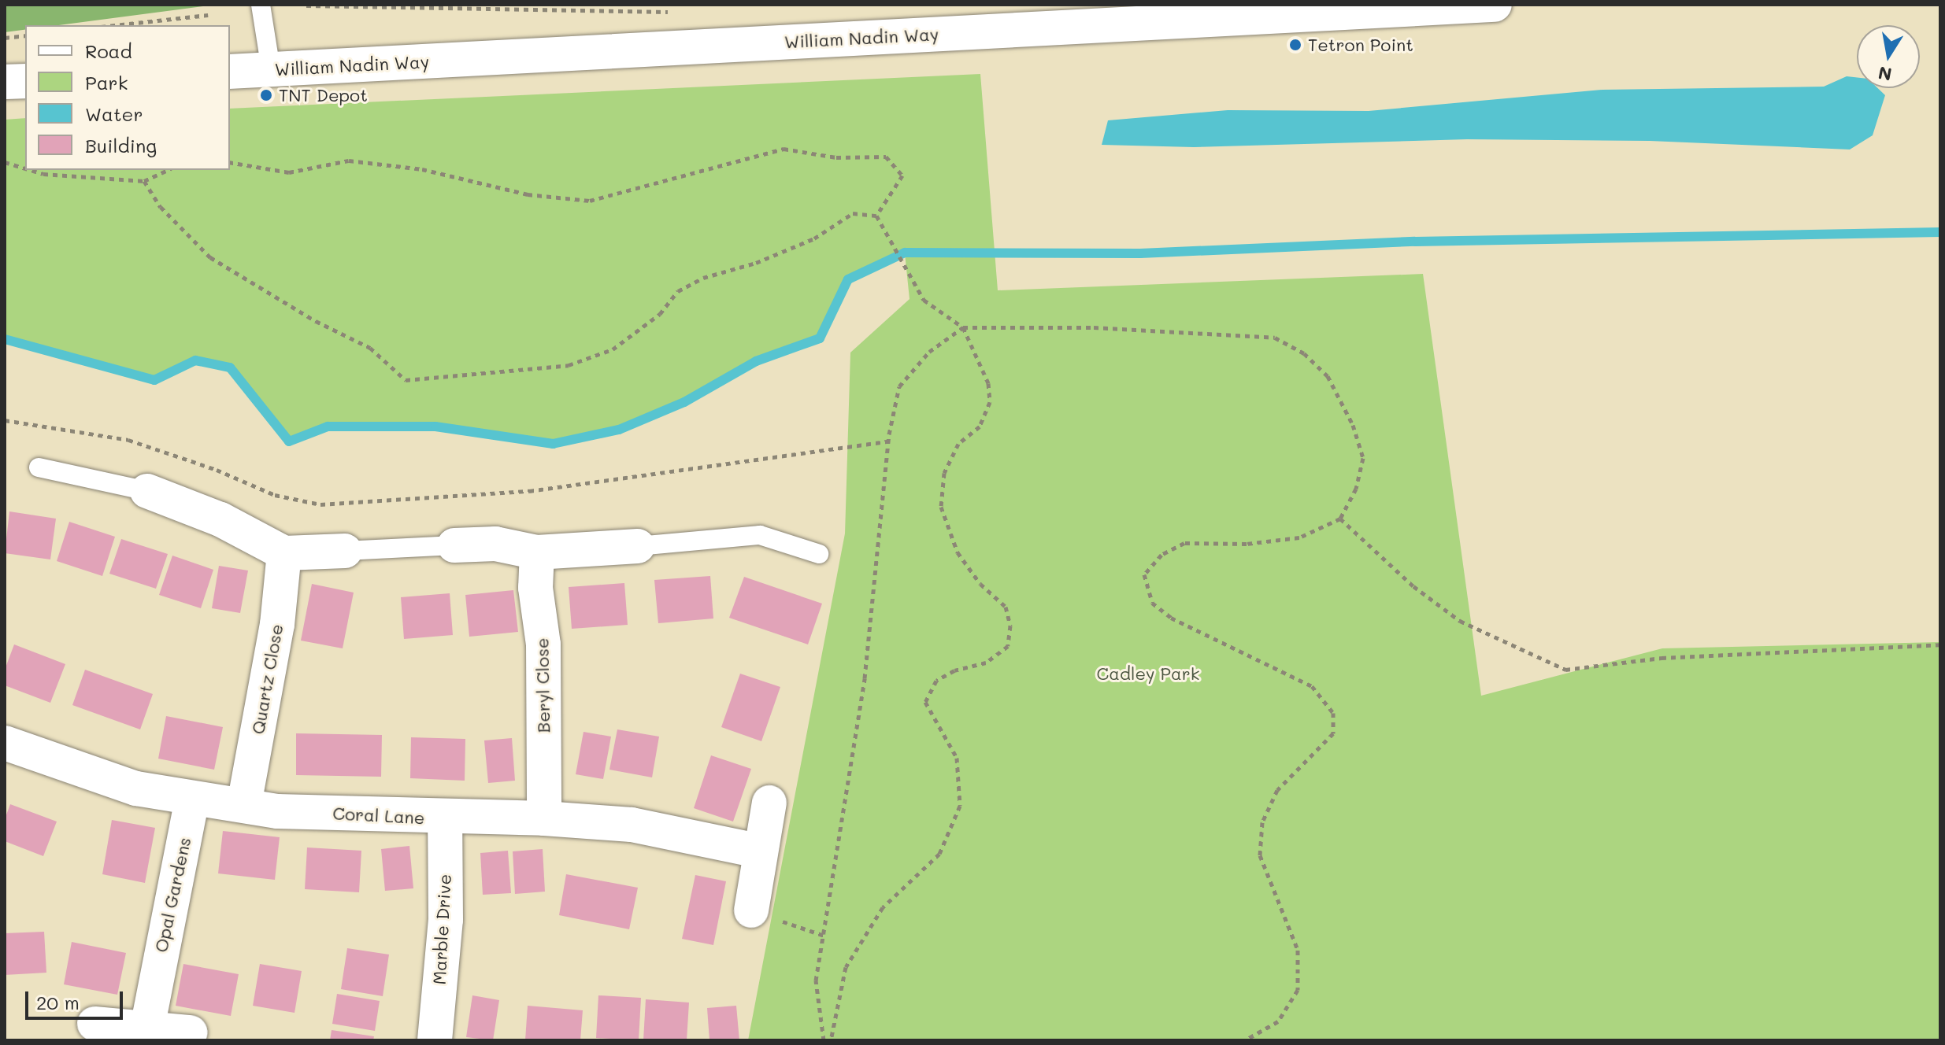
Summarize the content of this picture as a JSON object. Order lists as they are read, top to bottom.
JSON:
{
  "streets": {
    "street": [
      "William Nadin Way",
      "Quartz Close",
      "Beryl Close",
      "Coral Lane",
      "Opal Gardens",
      "Marble Drive"
    ]
  },
  "crossings": [
    ["Quartz Close", "Coral Lane"],
    ["Beryl Close", "Coral Lane"],
    ["Coral Lane", "Opal Gardens"],
    ["Coral Lane", "Marble Drive"]
  ],
  "parks": ["Cadley Park"],
  "places": ["Tetron Point", "TNT Depot"],
  "legend": [
    "Road",
    "Park",
    "Water",
    "Building"
  ],
  "scale_bar": "20 m",
  "north": "bottom"
}
